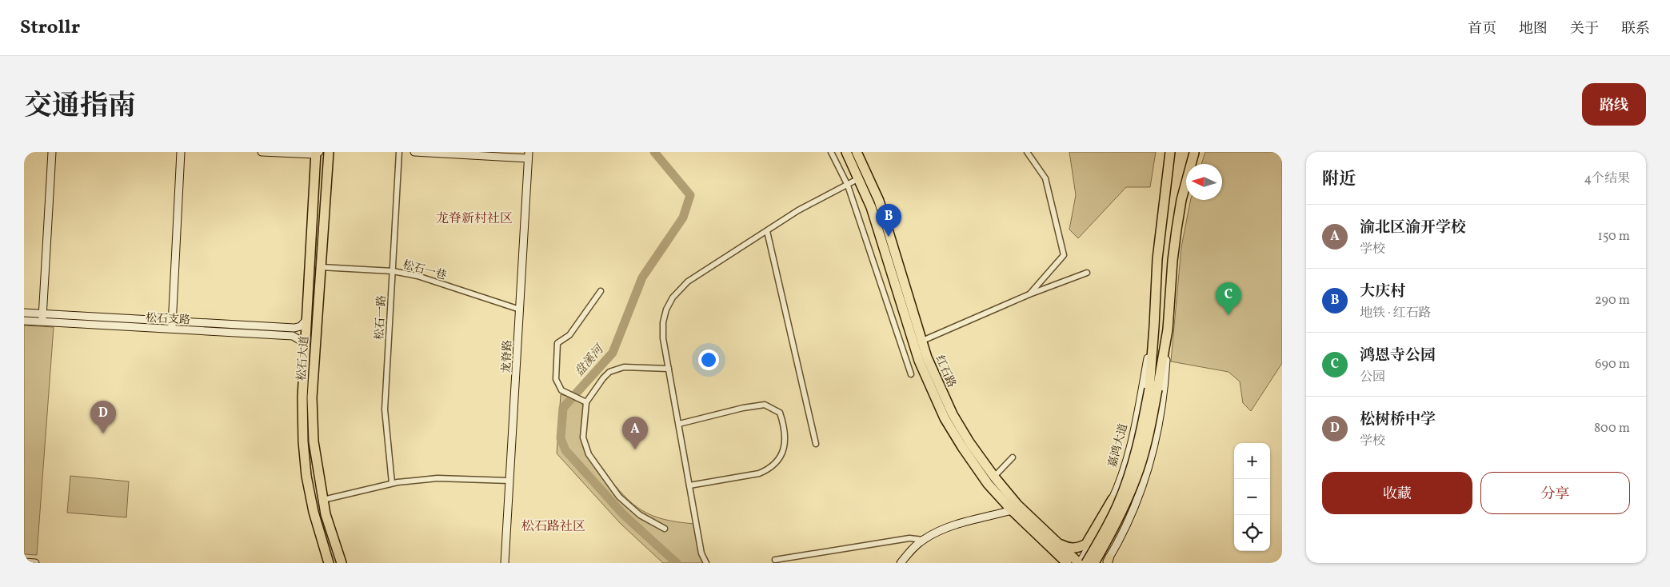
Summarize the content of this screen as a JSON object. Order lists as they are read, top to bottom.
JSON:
{
  "streets": {
    "highway": ["松石大道", "红石路", "嘉鸿大道"],
    "street": [
      "松石一巷",
      "松石一路",
      "松石支路",
      "龙脊路"
    ]
  },
  "crossings": [
    ["松石一巷", "松石一路"],
    ["松石一巷", "龙脊路"],
    ["松石一巷", "松石大道"],
    ["松石支路", "松石大道"],
    ["红石路", "嘉鸿大道"]
  ],
  "districts": ["龙脊新村社区", "松石路社区"],
  "water": ["盘溪河"],
  "north": "left",
  "page": {
    "header": "Strollr",
    "nav": [
      "首页",
      "地图",
      "关于",
      "联系"
    ],
    "title": "交通指南",
    "buttons": [
      "路线",
      ["收藏", "分享"]
    ],
    "heading": ["附近", "4个结果"],
    "pins": [
      "B",
      "C",
      "D",
      "A"
    ],
    "list": [
      {
        "mark": "A",
        "name": "渝北区渝开学校",
        "note": "学校",
        "value": "150 m"
      },
      {
        "mark": "B",
        "name": "大庆村",
        "note": "地铁 · 红石路",
        "value": "290 m"
      },
      {
        "mark": "C",
        "name": "鸿恩寺公园",
        "note": "公园",
        "value": "690 m"
      },
      {
        "mark": "D",
        "name": "松树桥中学",
        "note": "学校",
        "value": "800 m"
      }
    ],
    "map_buttons": ["+", "−"]
  }
}
